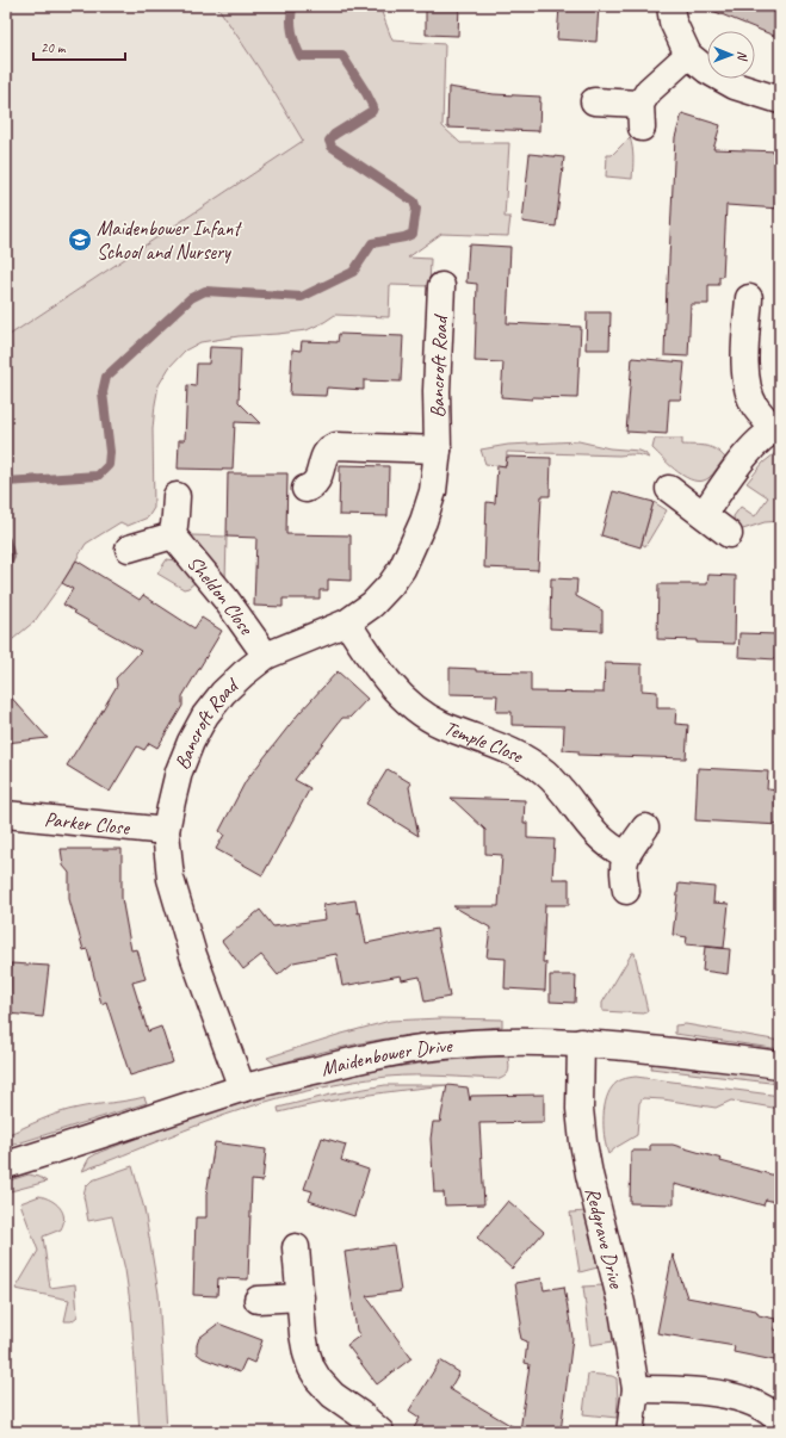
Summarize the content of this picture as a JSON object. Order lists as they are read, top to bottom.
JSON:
{
  "streets": {
    "street": [
      "Bancroft Road",
      "Sheldon Close",
      "Temple Close",
      "Parker Close",
      "Maidenbower Drive",
      "Redgrave Drive"
    ]
  },
  "crossings": [
    ["Bancroft Road", "Sheldon Close"],
    ["Bancroft Road", "Temple Close"],
    ["Bancroft Road", "Parker Close"],
    ["Bancroft Road", "Maidenbower Drive"],
    ["Maidenbower Drive", "Redgrave Drive"]
  ],
  "places": {
    "school or university": ["Maidenbower Infant School and Nursery"]
  },
  "scale_bar": "20 m",
  "north": "right"
}
